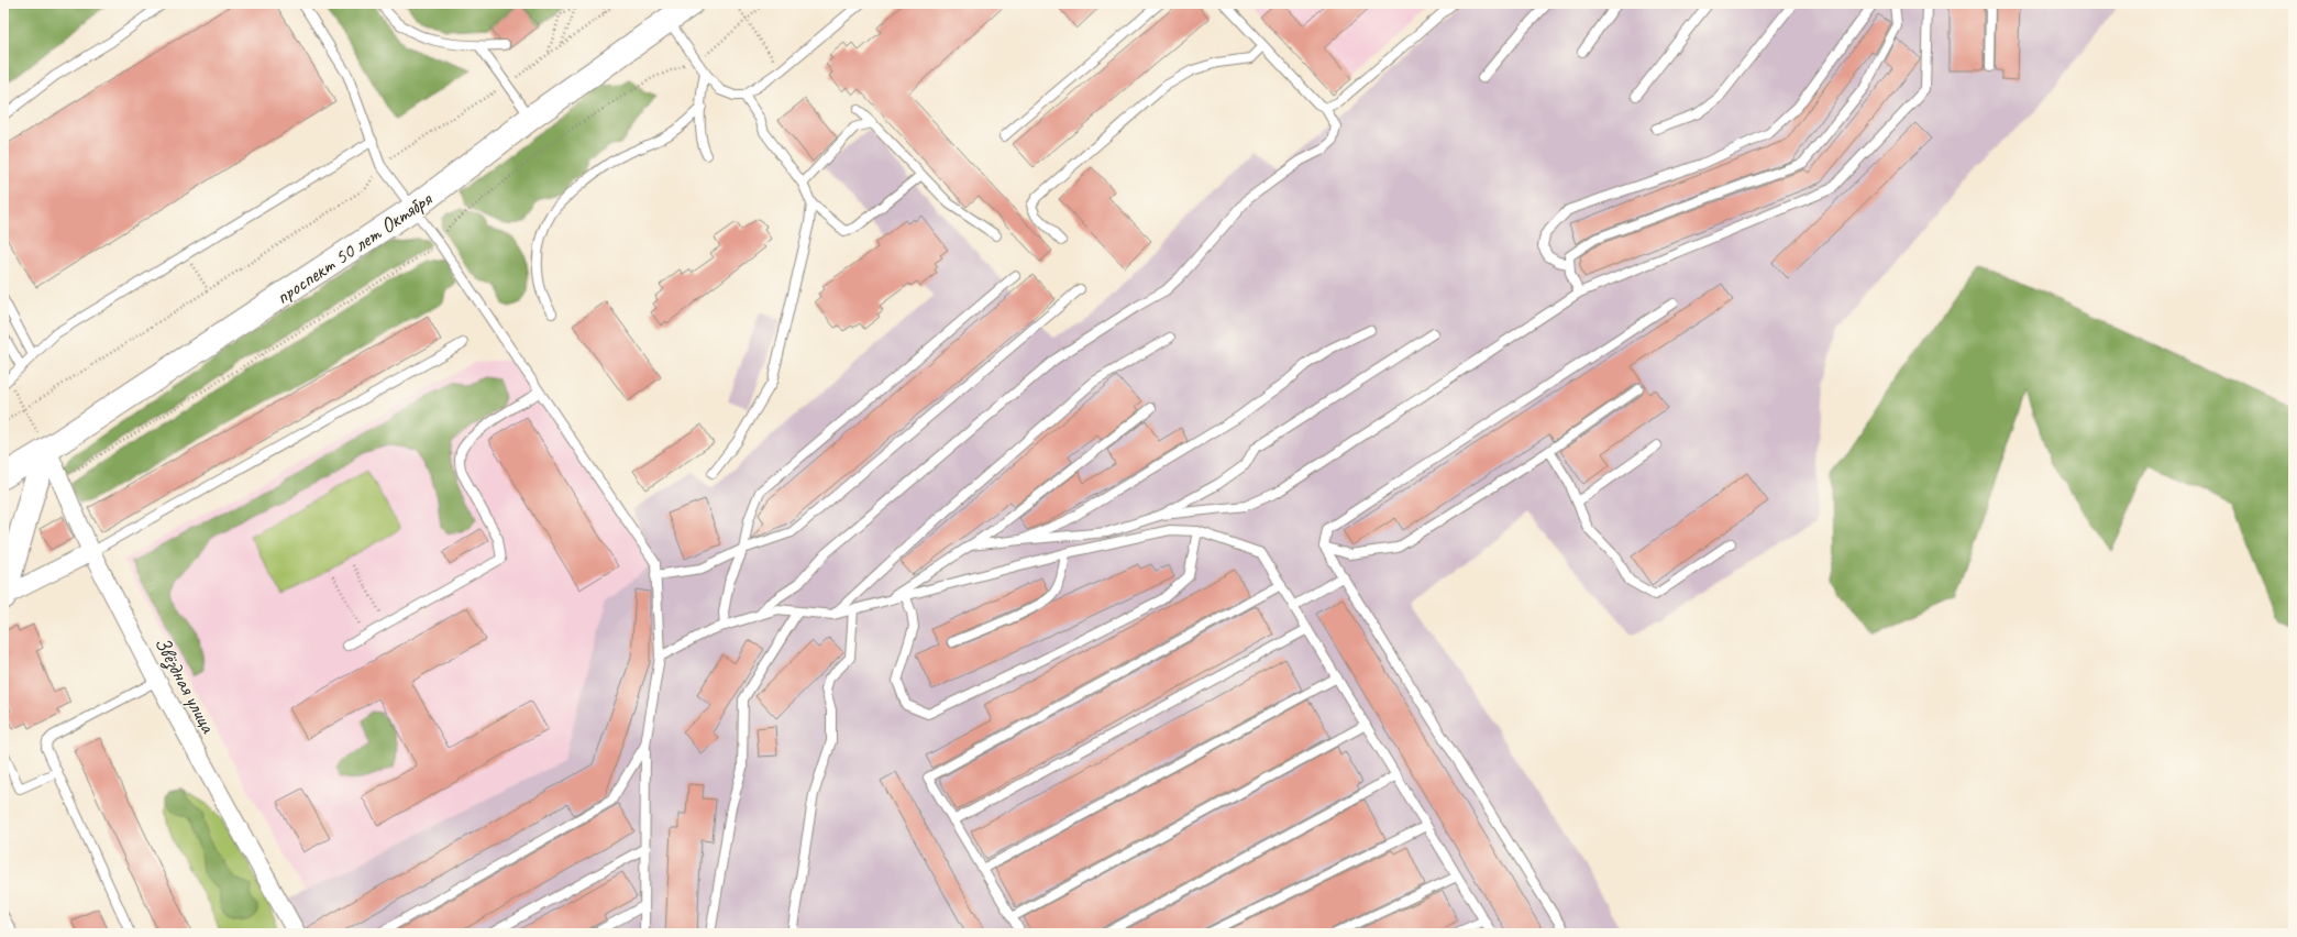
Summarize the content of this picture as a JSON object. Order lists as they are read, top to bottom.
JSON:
{
  "streets": {
    "main road": ["проспект 50 лет Октября"],
    "street": ["Звёздная улица"]
  },
  "crossings": [
    ["проспект 50 лет Октября", "Звёздная улица"]
  ]
}
